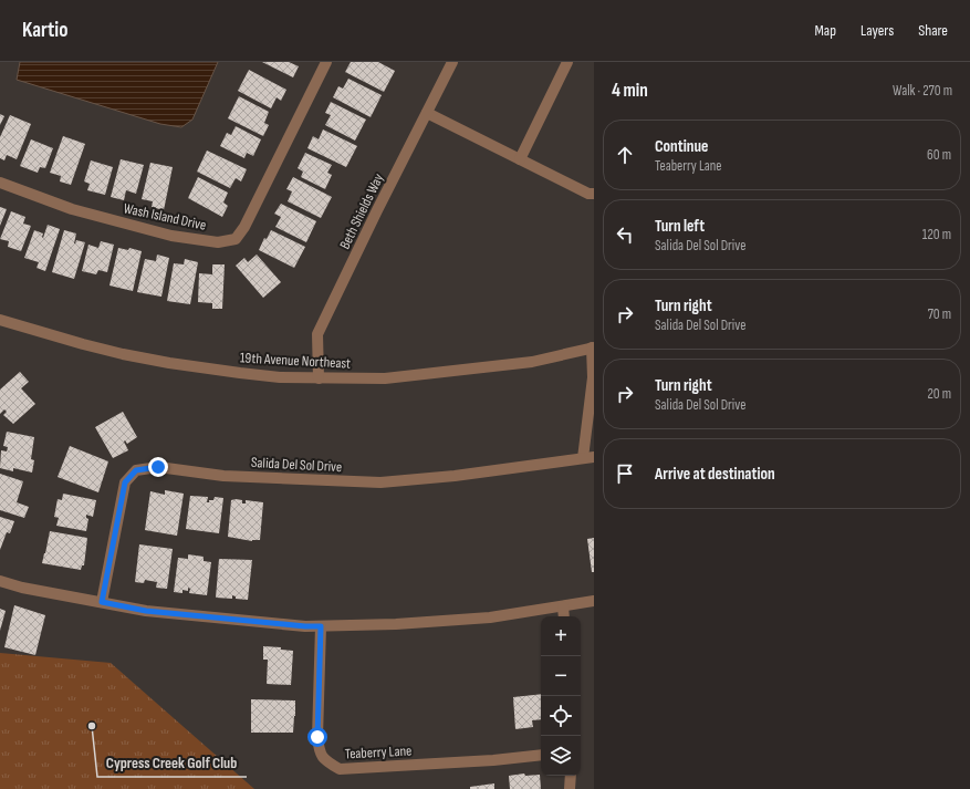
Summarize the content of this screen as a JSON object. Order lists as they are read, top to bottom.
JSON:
{
  "streets": {
    "street": [
      "Beth Shields Way",
      "Wash Island Drive",
      "19th Avenue Northeast",
      "Salida Del Sol Drive",
      "Teaberry Lane"
    ]
  },
  "crossings": [
    ["Beth Shields Way", "19th Avenue Northeast"]
  ],
  "places": ["Cypress Creek Golf Club"],
  "page": {
    "header": "Kartio",
    "nav": ["Map", "Layers", "Share"],
    "heading": ["4 min", "Walk · 270 m"],
    "list": [
      ["Continue", "Teaberry Lane", "60 m"],
      ["Turn left", "Salida Del Sol Drive", "120 m"],
      ["Turn right", "Salida Del Sol Drive", "70 m"],
      ["Turn right", "Salida Del Sol Drive", "20 m"],
      "Arrive at destination"
    ],
    "map_buttons": ["+", "−"]
  }
}
